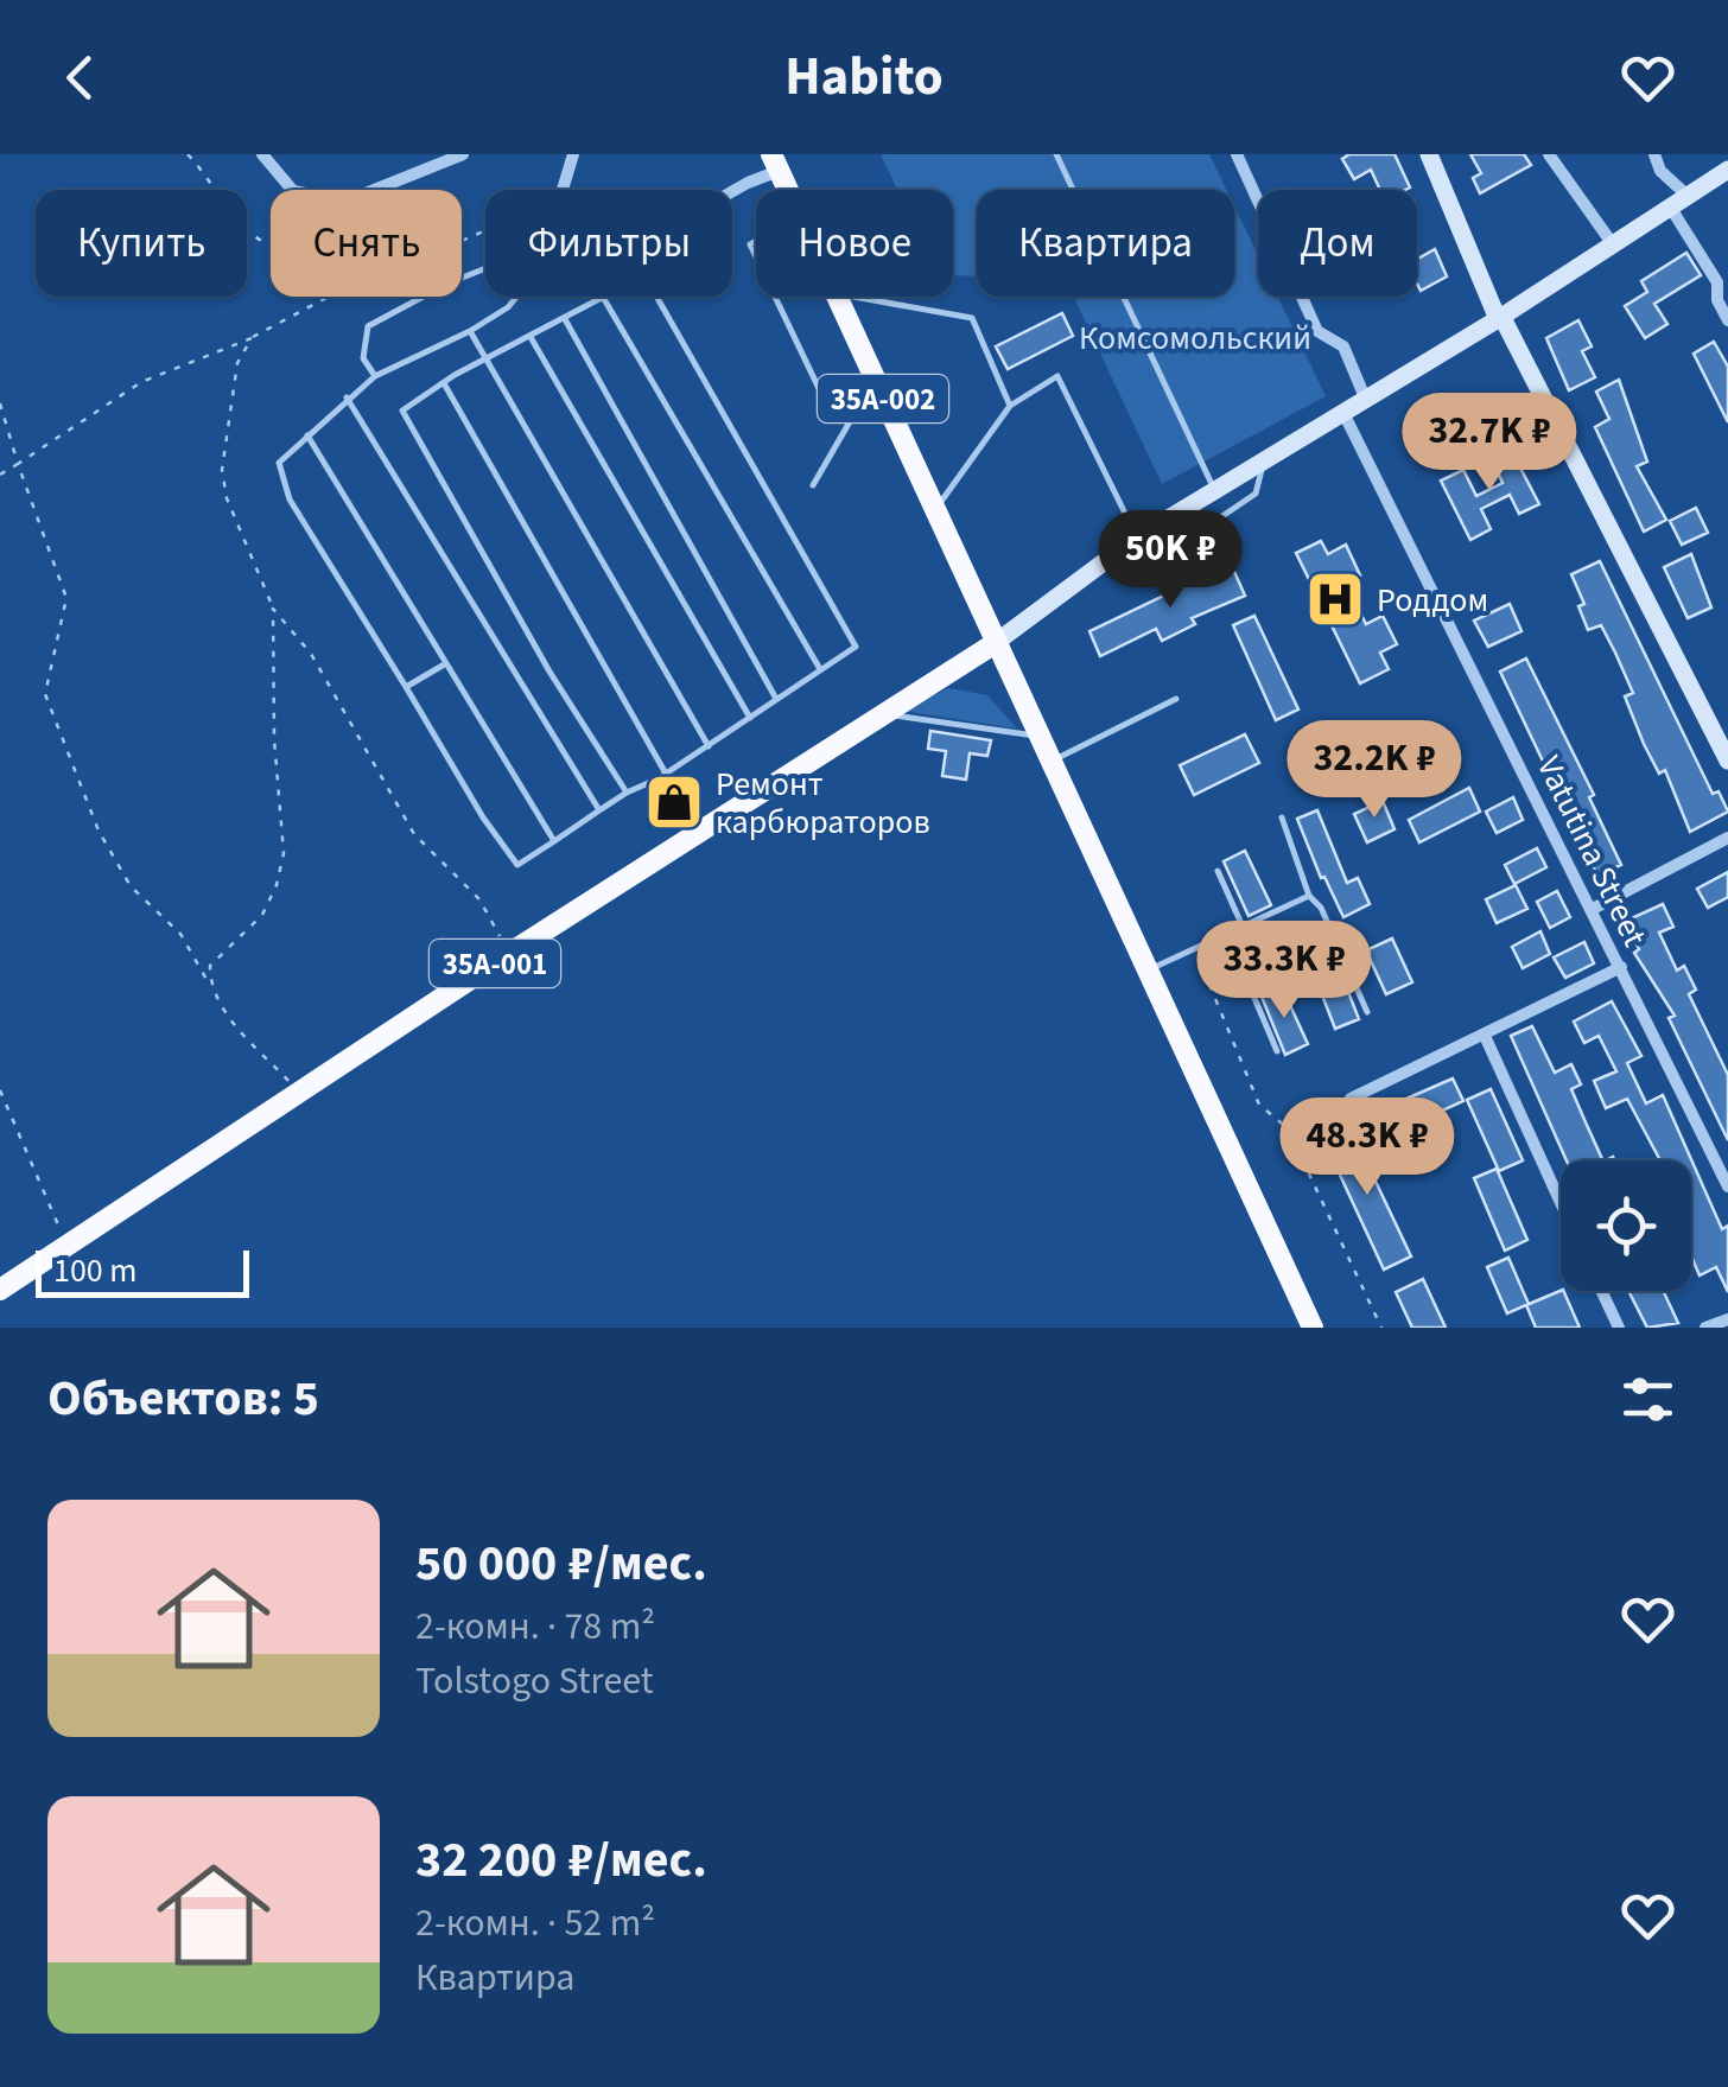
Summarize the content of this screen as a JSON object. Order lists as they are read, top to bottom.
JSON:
{
  "streets": {
    "highway": ["35А-002", "35А-001"],
    "street": ["Vatutina Street"]
  },
  "crossings": [
    ["35А-002", "35А-001"]
  ],
  "parks": ["Комсомольский"],
  "places": {
    "hospital": ["Роддом"],
    "shop": ["Ремонт карбюраторов"]
  },
  "scale_bar": "100 m",
  "page": {
    "header": "Habito",
    "chip": [
      "Купить",
      "Снять",
      "Фильтры",
      "Новое",
      "Квартира",
      "Дом"
    ],
    "price": [
      "32.7K ₽",
      "50K ₽",
      "32.2K ₽",
      "33.3K ₽",
      "48.3K ₽"
    ],
    "scale": "100 m",
    "heading": "Объектов: 5",
    "list": [
      {
        "name": "50 000 ₽/мес.",
        "note": "2-комн. · 78 m² · Tolstogo Street"
      },
      {
        "name": "32 200 ₽/мес.",
        "note": "2-комн. · 52 m² · Квартира"
      }
    ]
  }
}
